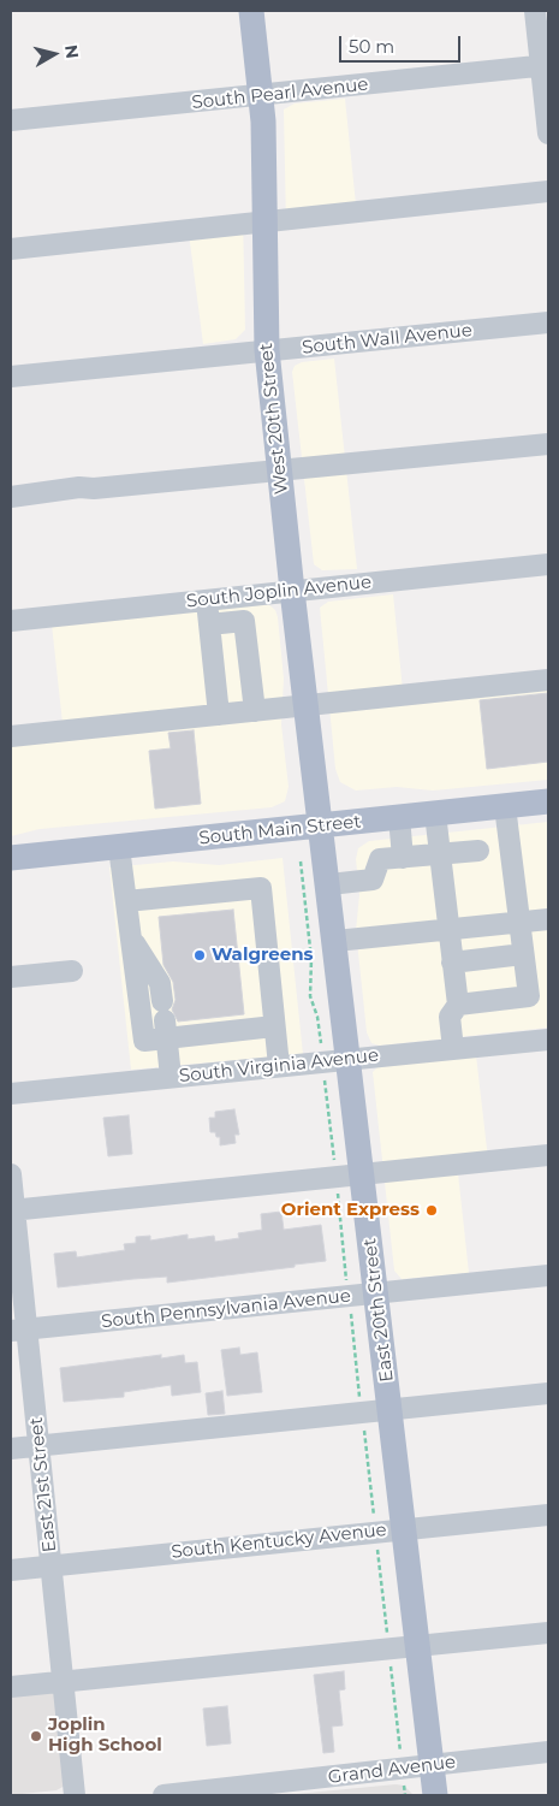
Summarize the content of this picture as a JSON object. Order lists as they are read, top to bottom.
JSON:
{
  "streets": {
    "main road": ["West 20th Street", "South Main Street", "East 20th Street"],
    "street": [
      "South Pearl Avenue",
      "South Wall Avenue",
      "South Joplin Avenue",
      "South Virginia Avenue",
      "South Pennsylvania Avenue",
      "East 21st Street",
      "South Kentucky Avenue",
      "Grand Avenue"
    ]
  },
  "crossings": [
    ["South Pearl Avenue", "West 20th Street"],
    ["South Wall Avenue", "West 20th Street"],
    ["West 20th Street", "South Joplin Avenue"],
    ["West 20th Street", "South Main Street"],
    ["West 20th Street", "East 20th Street"],
    ["South Main Street", "East 20th Street"],
    ["South Virginia Avenue", "East 20th Street"],
    ["South Pennsylvania Avenue", "East 20th Street"],
    ["South Pennsylvania Avenue", "East 21st Street"],
    ["East 20th Street", "South Kentucky Avenue"],
    ["East 20th Street", "Grand Avenue"],
    ["East 21st Street", "South Kentucky Avenue"]
  ],
  "places": ["Walgreens", "Orient Express", "Joplin High School"],
  "scale_bar": "50 m",
  "north": "right"
}
